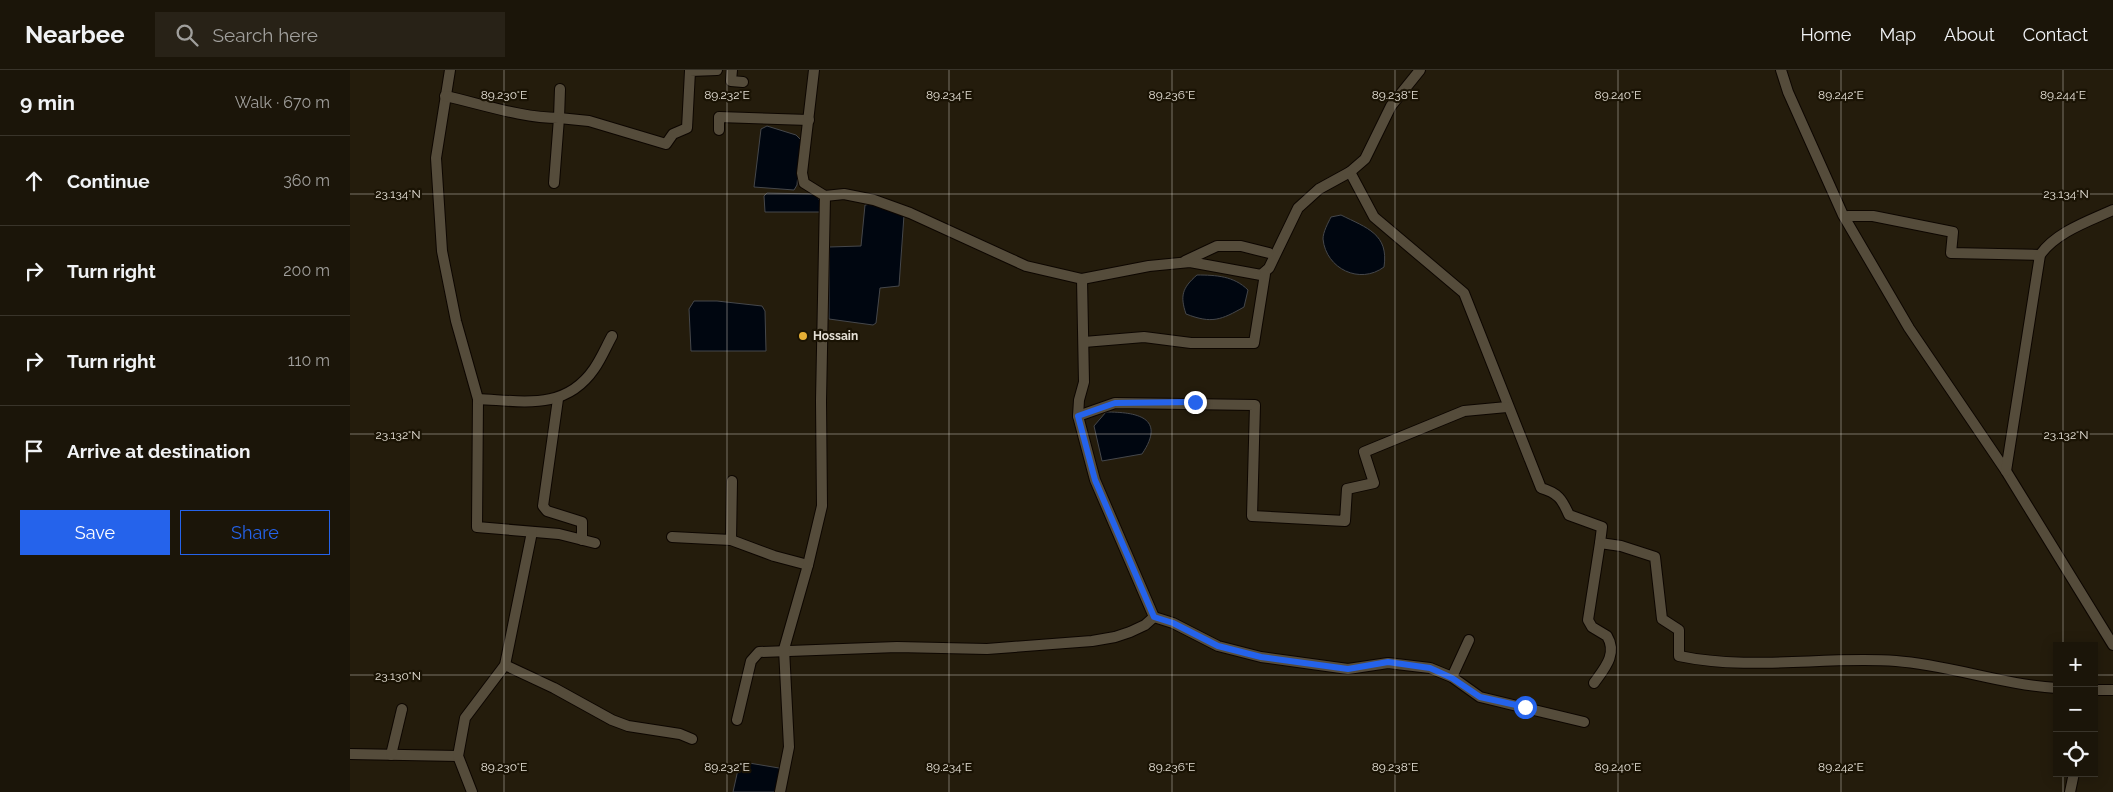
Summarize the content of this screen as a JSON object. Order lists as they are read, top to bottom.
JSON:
{
  "places": ["Hossain"],
  "page": {
    "header": "Nearbee",
    "search": "Search here",
    "nav": [
      "Home",
      "Map",
      "About",
      "Contact"
    ],
    "heading": ["9 min", "Walk · 670 m"],
    "list": [
      ["Continue", "360 m"],
      ["Turn right", "200 m"],
      ["Turn right", "110 m"],
      "Arrive at destination"
    ],
    "buttons": ["Save", "Share"],
    "map_buttons": ["+", "−"]
  },
  "coordinates": [
    "89.230°E",
    "89.232°E",
    "89.234°E",
    "89.236°E",
    "89.238°E",
    "89.240°E",
    "89.242°E",
    "89.244°E",
    "23.134°N",
    "23.132°N",
    "23.130°N"
  ]
}
